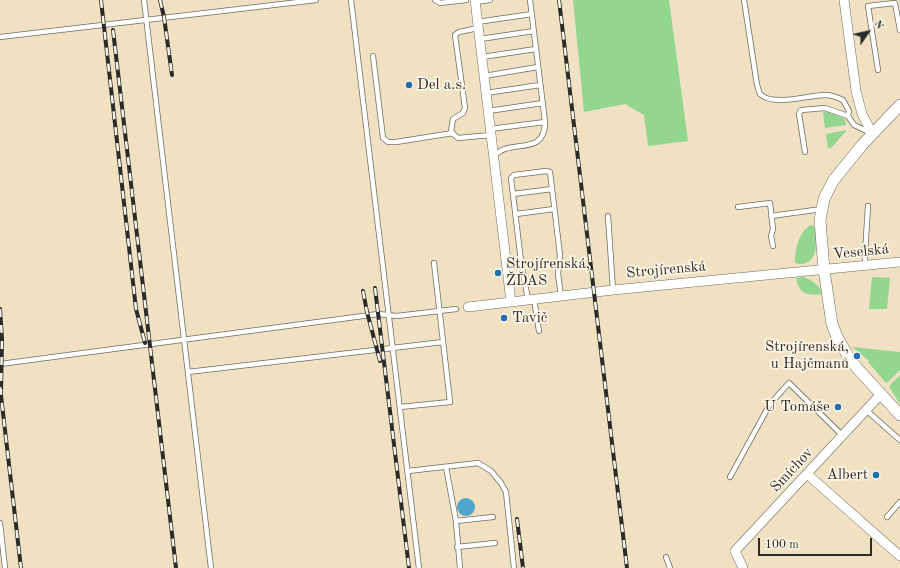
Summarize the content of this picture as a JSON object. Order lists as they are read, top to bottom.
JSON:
{
  "streets": {
    "street": ["Veselská", "Strojírenská", "Smíchov"]
  },
  "crossings": [
    ["Veselská", "Strojírenská"]
  ],
  "places": [
    "Del a.s.",
    "Strojírenská, ŽĎAS",
    "Tavič",
    "Strojírenská, u Hajčmanů",
    "U Tomáše",
    "Albert"
  ],
  "scale_bar": "100 m",
  "north": "top right"
}
